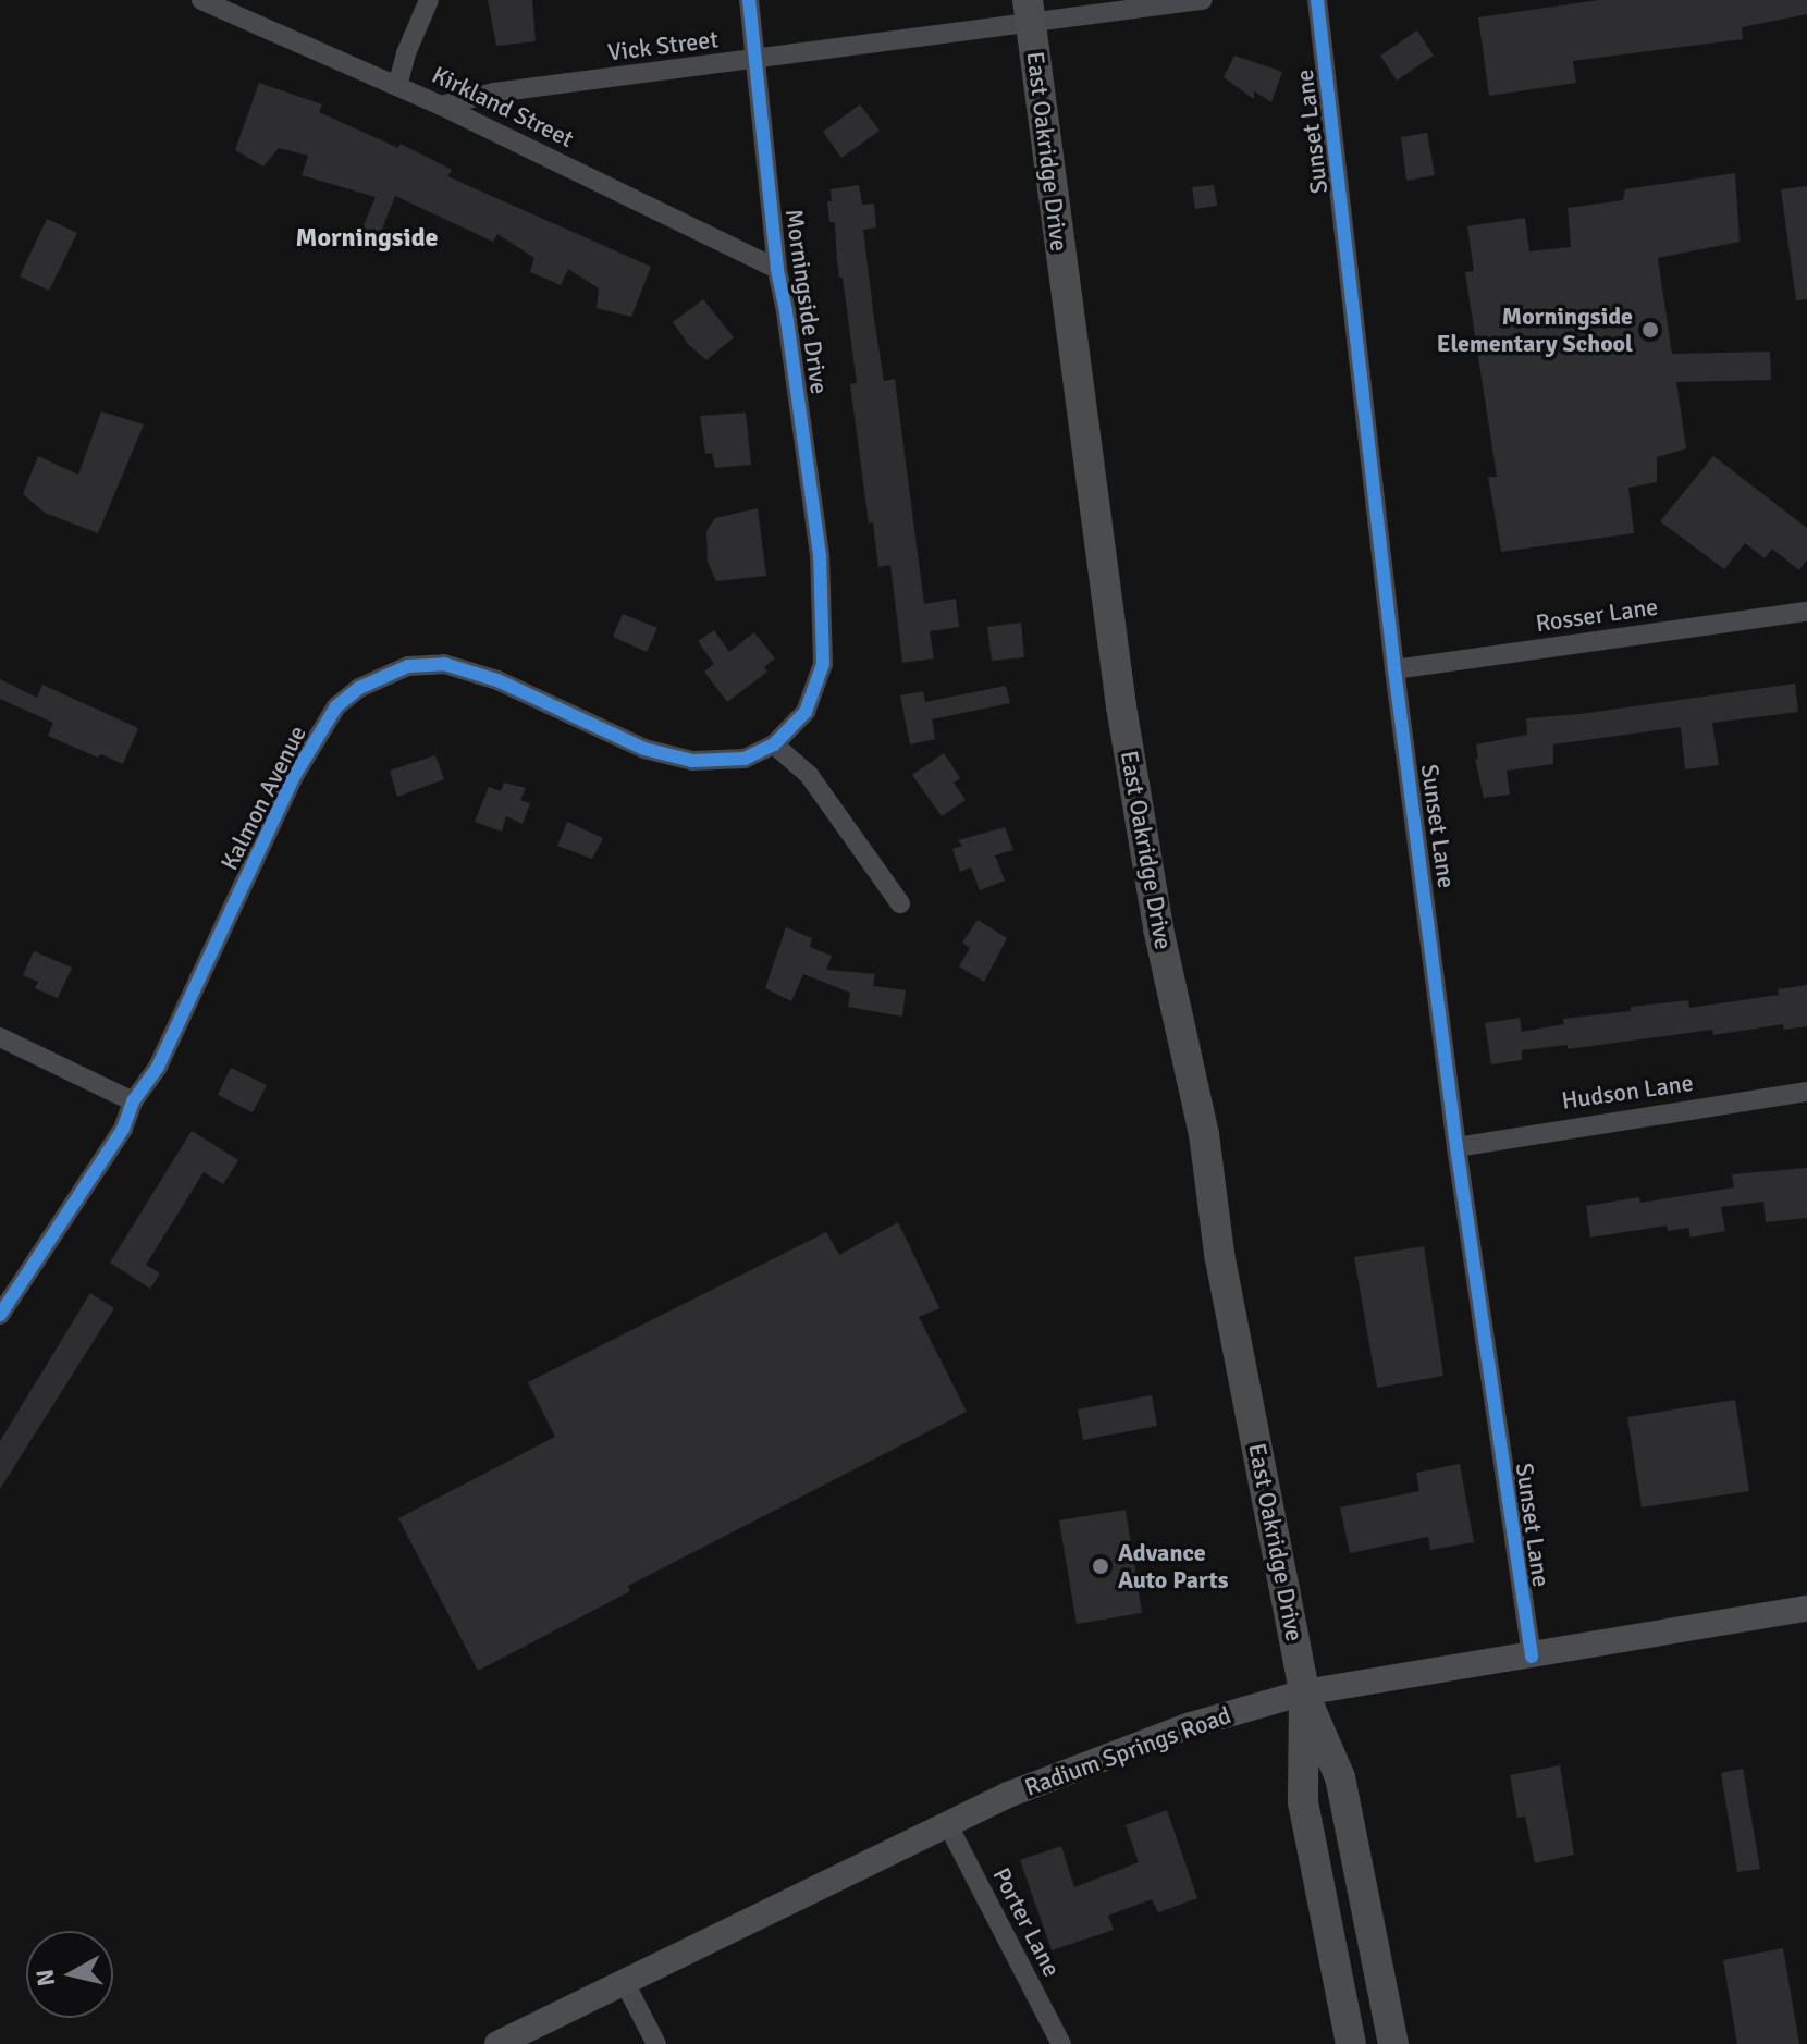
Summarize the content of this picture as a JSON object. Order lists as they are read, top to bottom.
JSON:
{
  "streets": {
    "main road": ["East Oakridge Drive", "Radium Springs Road"],
    "street": [
      "Vick Street",
      "Kirkland Street",
      "Sunset Lane",
      "Morningside Drive",
      "Rosser Lane",
      "Kalmon Avenue",
      "Hudson Lane",
      "Porter Lane"
    ]
  },
  "crossings": [
    ["Vick Street", "Kirkland Street"],
    ["Vick Street", "East Oakridge Drive"],
    ["Vick Street", "Morningside Drive"],
    ["Kirkland Street", "Morningside Drive"],
    ["Sunset Lane", "Rosser Lane"],
    ["Sunset Lane", "Hudson Lane"],
    ["Sunset Lane", "Radium Springs Road"],
    ["East Oakridge Drive", "Radium Springs Road"],
    ["Morningside Drive", "Kalmon Avenue"],
    ["Radium Springs Road", "Porter Lane"]
  ],
  "districts": ["Morningside"],
  "places": ["Morningside Elementary School", "Advance Auto Parts"],
  "north": "left"
}
